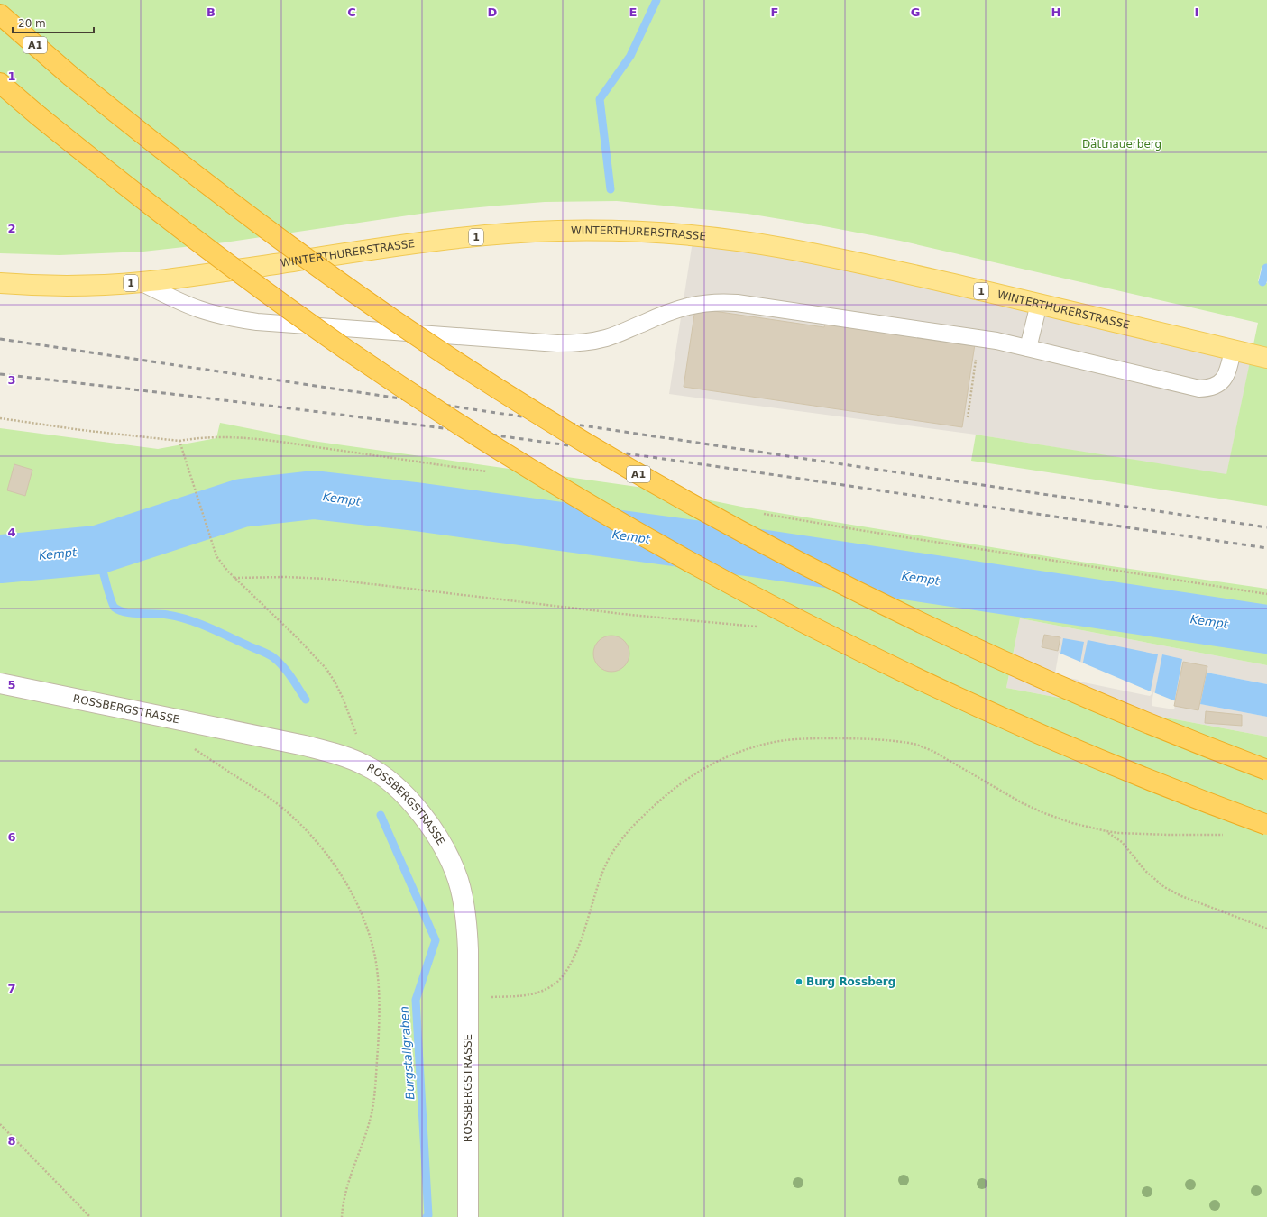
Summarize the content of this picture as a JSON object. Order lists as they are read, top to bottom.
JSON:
{
  "streets": {
    "highway": ["A1"],
    "main road": ["WINTERTHURERSTRASSE", "1"],
    "street": ["ROSSBERGSTRASSE"]
  },
  "water": ["Kempt", "Burgstallgraben"],
  "parks": ["Dättnauerberg"],
  "places": ["Burg Rossberg"],
  "scale_bar": "20 m",
  "grid": {
    "columns": [
      "B",
      "C",
      "D",
      "E",
      "F",
      "G",
      "H",
      "I"
    ],
    "rows": [
      "1",
      "2",
      "3",
      "4",
      "5",
      "6",
      "7",
      "8"
    ]
  }
}
